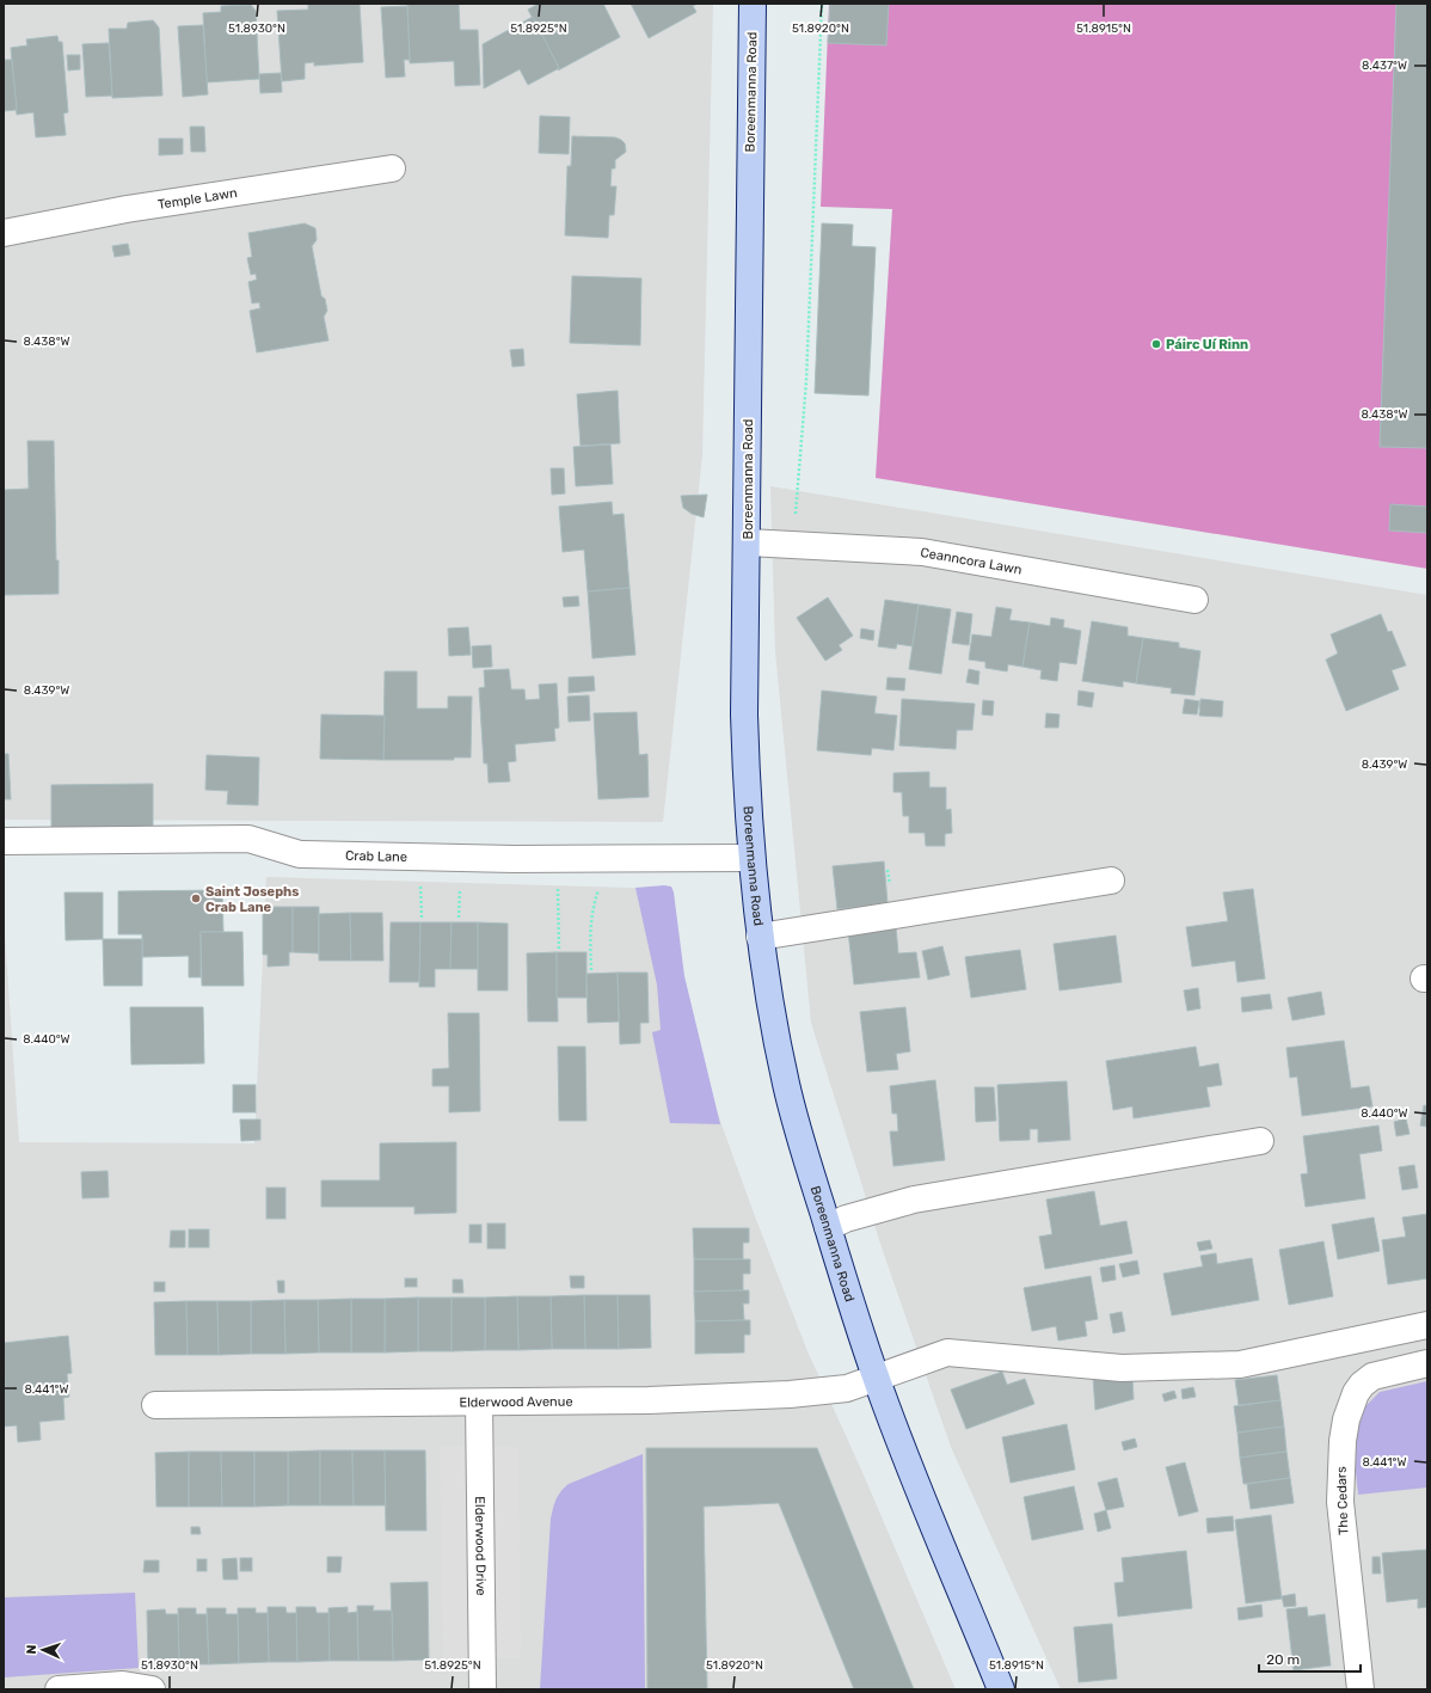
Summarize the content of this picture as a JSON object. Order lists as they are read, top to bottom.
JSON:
{
  "streets": {
    "main road": ["Boreenmanna Road"],
    "street": [
      "Temple Lawn",
      "Ceanncora Lawn",
      "Crab Lane",
      "Elderwood Avenue",
      "The Cedars",
      "Elderwood Drive"
    ]
  },
  "crossings": [
    ["Boreenmanna Road", "Ceanncora Lawn"],
    ["Boreenmanna Road", "Crab Lane"],
    ["Boreenmanna Road", "Elderwood Avenue"],
    ["Elderwood Avenue", "Elderwood Drive"]
  ],
  "places": ["Páirc Uí Rinn", "Saint Josephs Crab Lane"],
  "scale_bar": "20 m",
  "north": "left",
  "coordinates": [
    "51.8930°N",
    "51.8925°N",
    "51.8920°N",
    "51.8915°N",
    "8.437°W",
    "8.438°W",
    "8.439°W",
    "8.440°W",
    "8.441°W"
  ]
}
